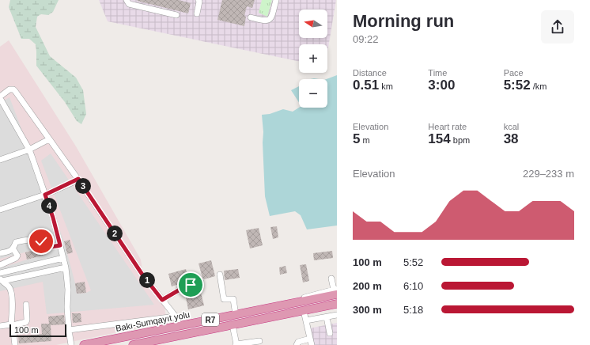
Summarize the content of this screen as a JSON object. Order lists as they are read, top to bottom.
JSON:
{
  "streets": {
    "highway": ["R7", "Bakı-Sumqayıt yolu"]
  },
  "scale_bar": "100 m",
  "north": "left",
  "page": {
    "heading": ["Morning run", "09:22"],
    "map_buttons": ["+", "−"],
    "stats": [
      ["Distance", "0.51 km"],
      ["Time", "3:00"],
      ["Pace", "5:52 /km"],
      ["Elevation", "5 m"],
      ["Heart rate", "154 bpm"],
      ["kcal", "38"]
    ],
    "chart": ["Elevation", "229–233 m"],
    "pins": [
      "3",
      "4",
      "2",
      "1"
    ],
    "list": [
      {
        "name": "100 m",
        "note": "5:52"
      },
      {
        "name": "200 m",
        "note": "6:10"
      },
      {
        "name": "300 m",
        "note": "5:18"
      }
    ],
    "scale": "100 m"
  }
}
